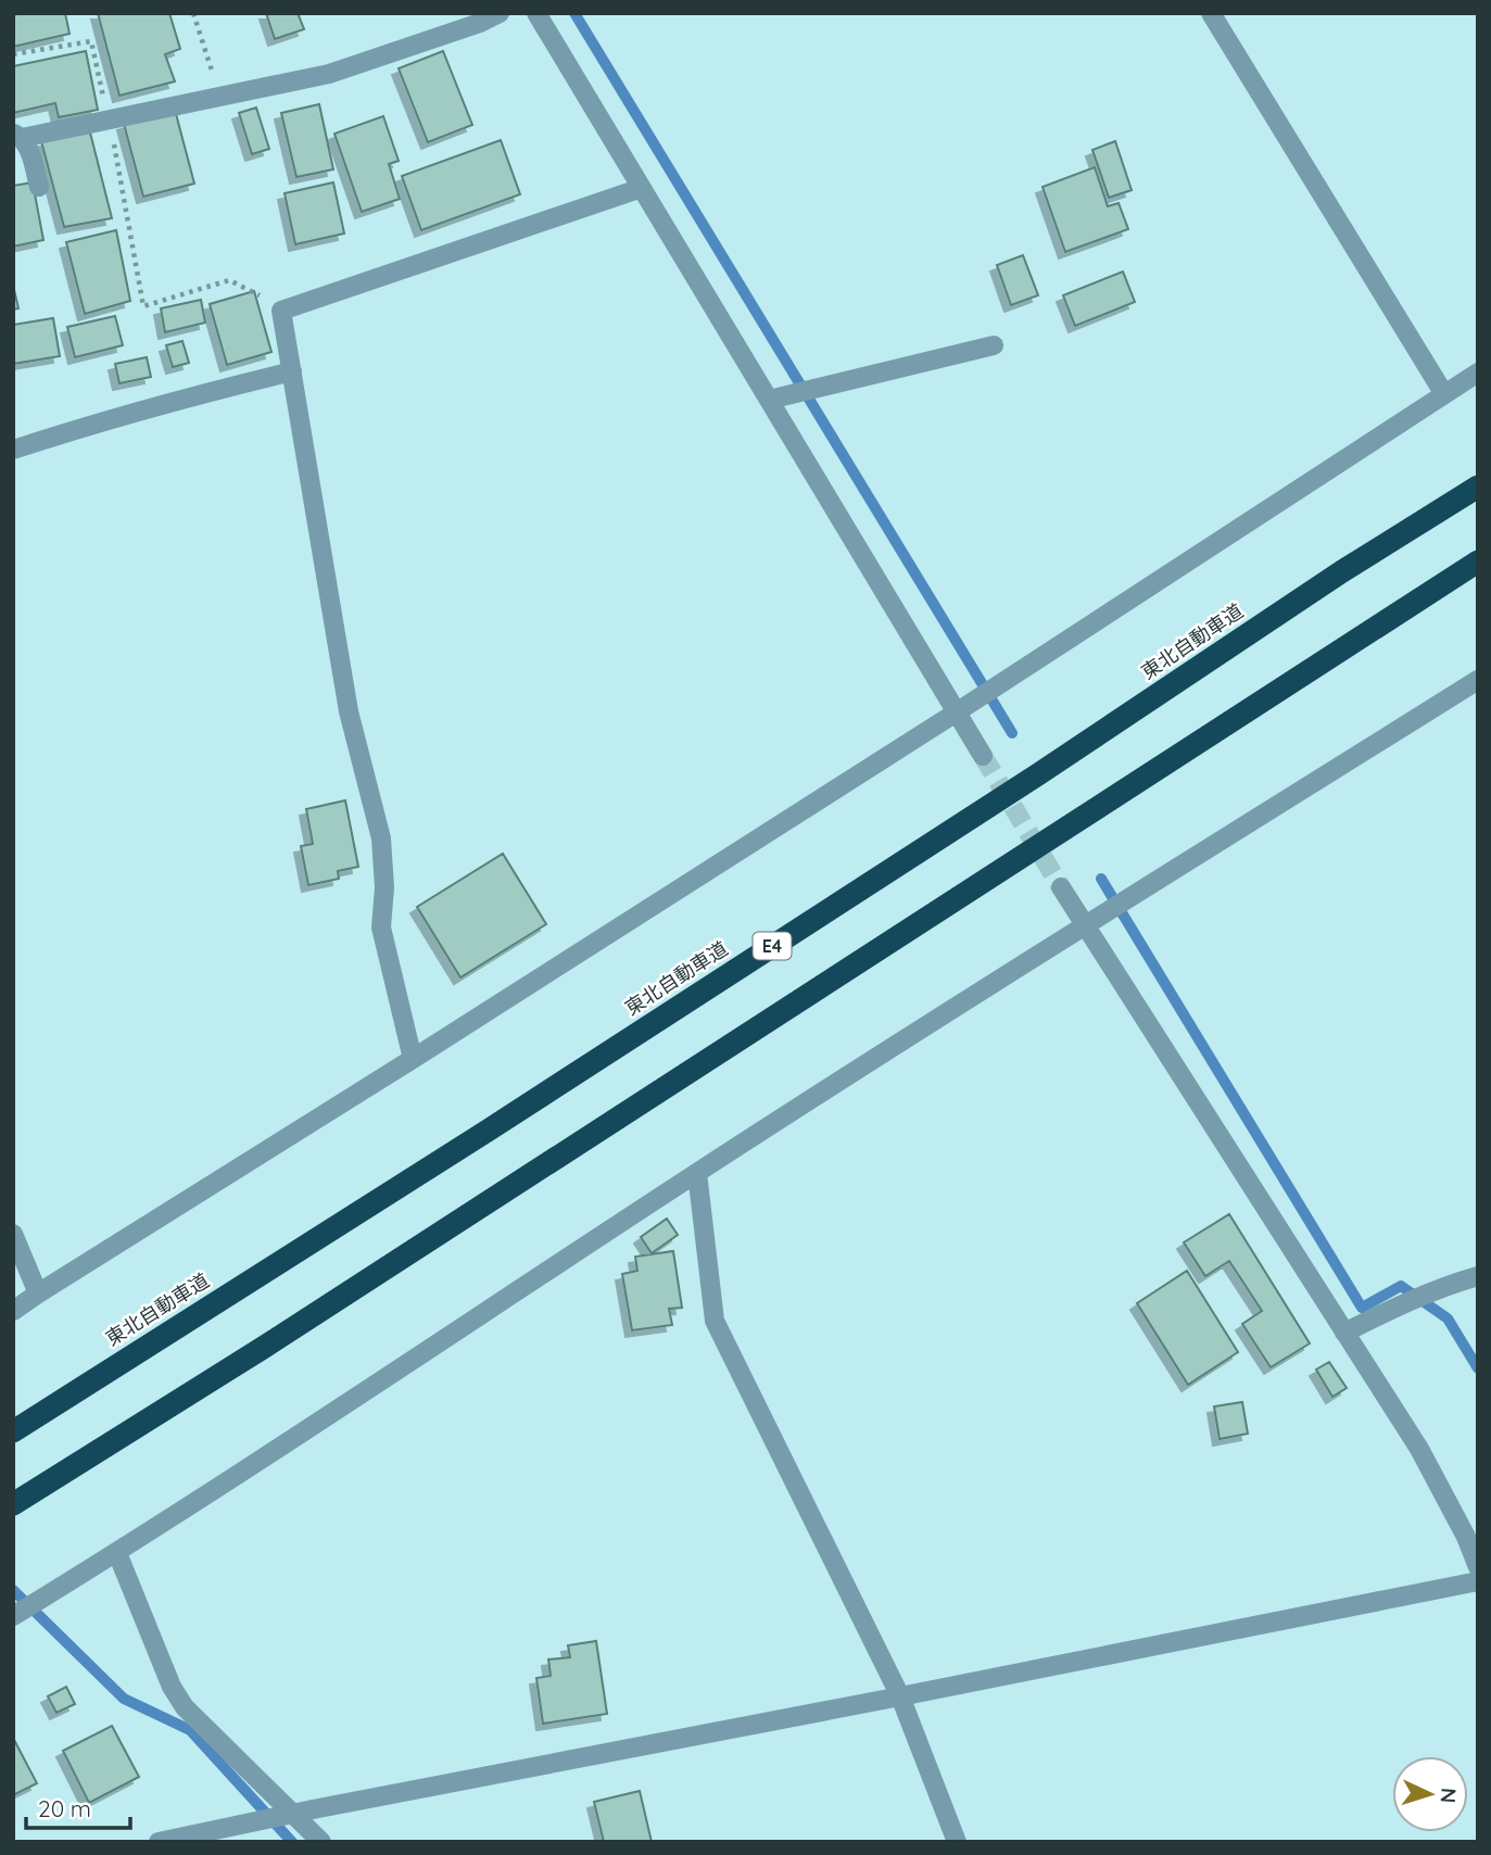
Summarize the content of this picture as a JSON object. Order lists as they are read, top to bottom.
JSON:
{
  "streets": {
    "highway": ["東北自動車道", "E4"]
  },
  "scale_bar": "20 m",
  "north": "right"
}
